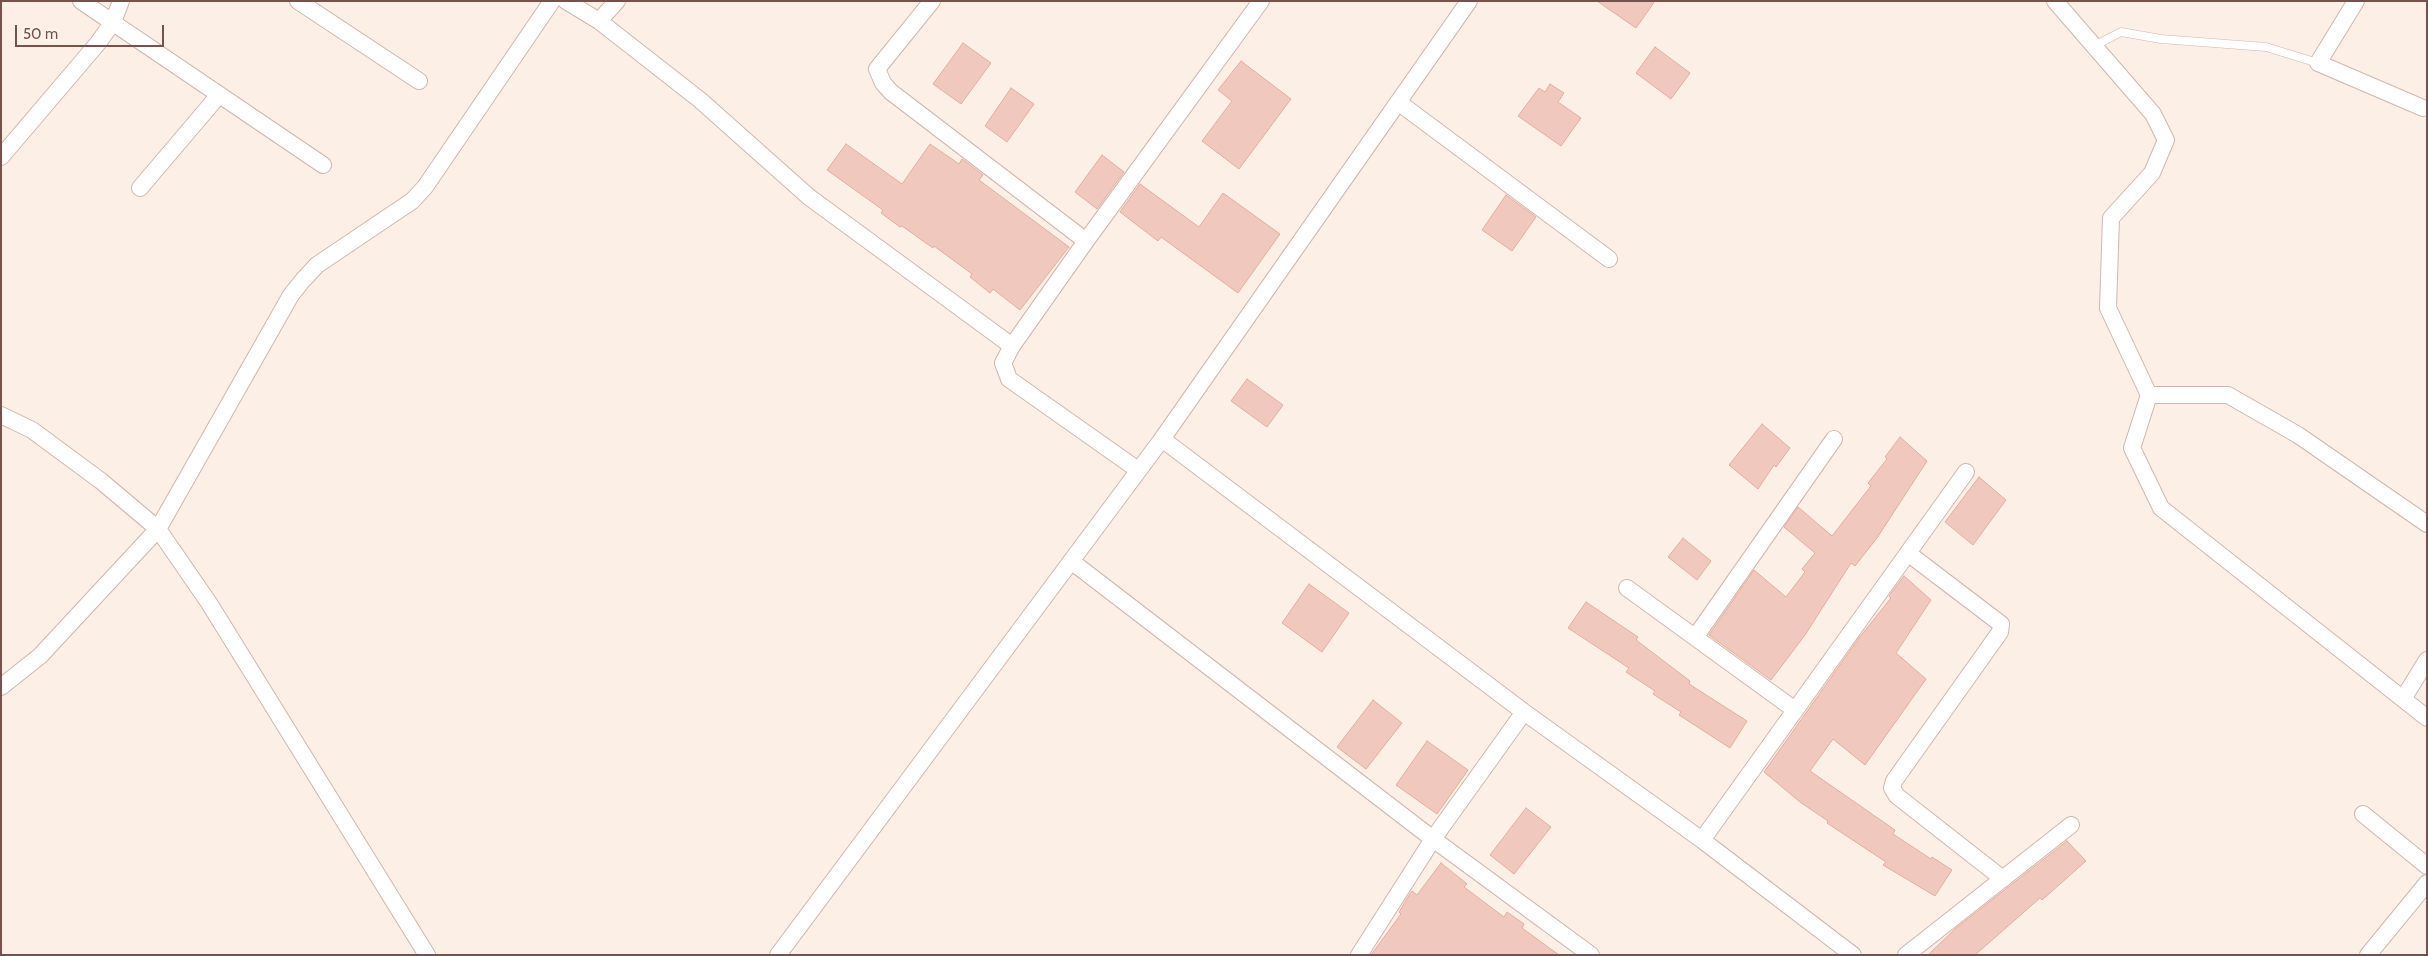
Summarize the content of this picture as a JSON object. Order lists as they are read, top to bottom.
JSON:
{
  "scale_bar": "50 m"
}
